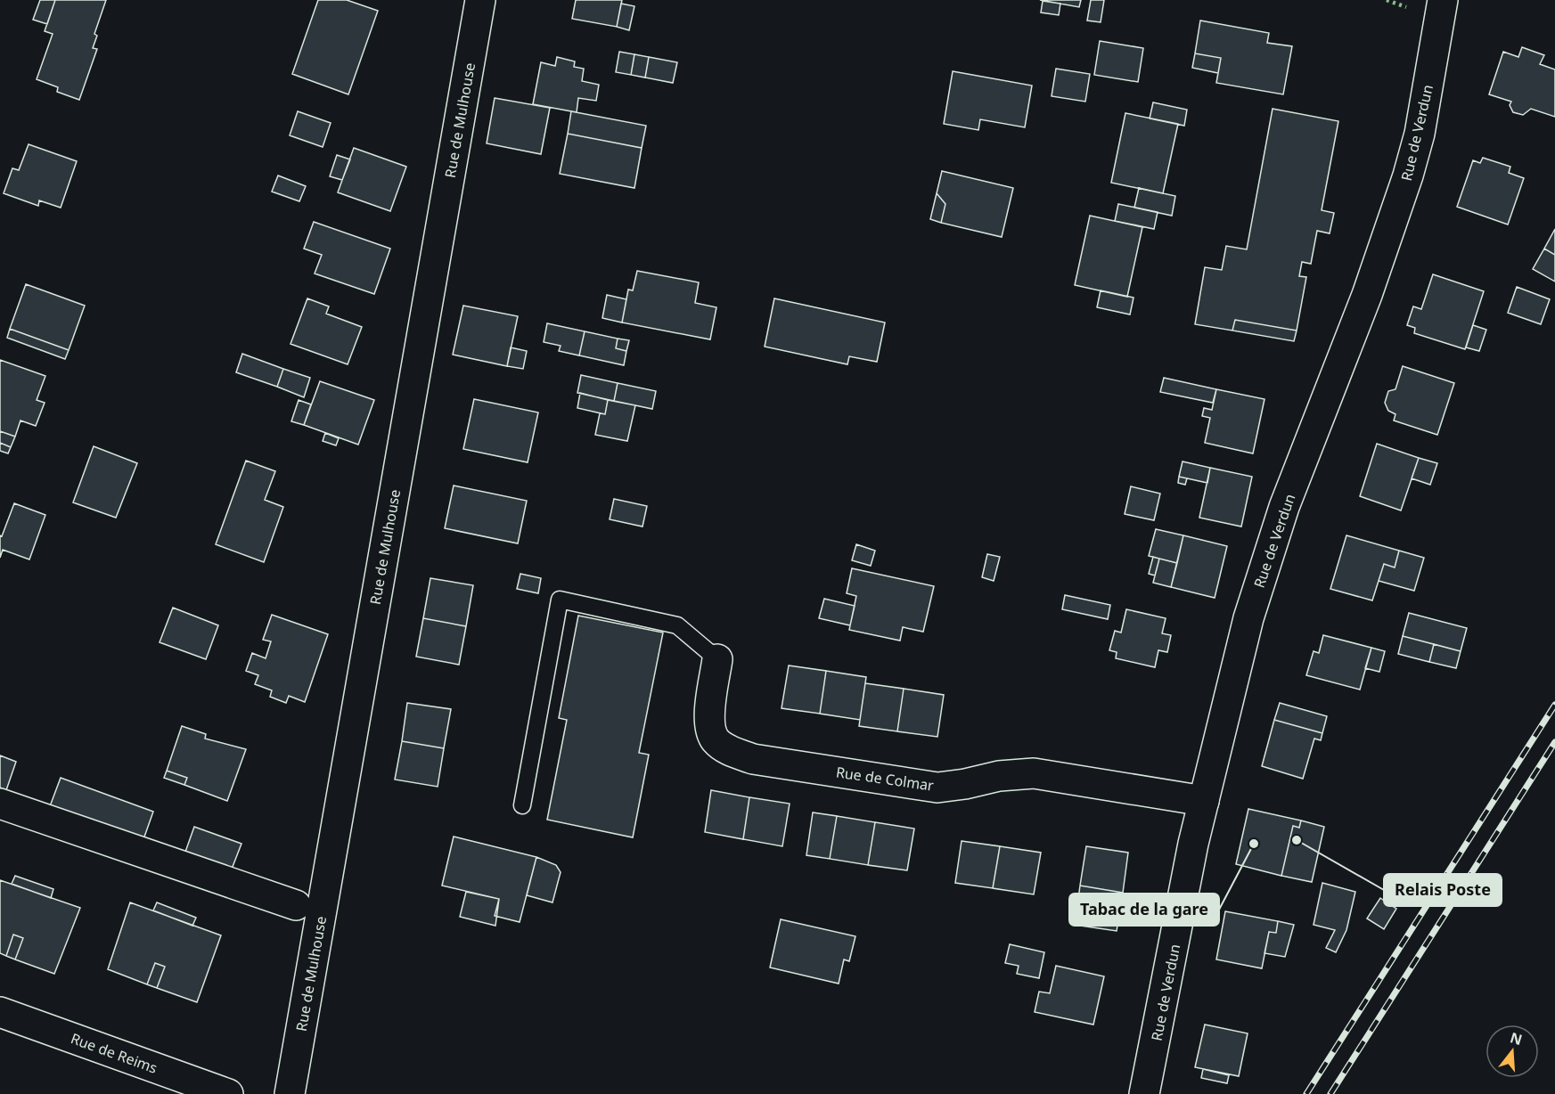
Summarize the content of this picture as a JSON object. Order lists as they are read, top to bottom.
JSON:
{
  "streets": {
    "street": [
      "Rue de Mulhouse",
      "Rue de Verdun",
      "Rue de Colmar",
      "Rue de Reims"
    ]
  },
  "crossings": [
    ["Rue de Verdun", "Rue de Colmar"]
  ],
  "places": ["Relais Poste", "Tabac de la gare"],
  "north": "top"
}
